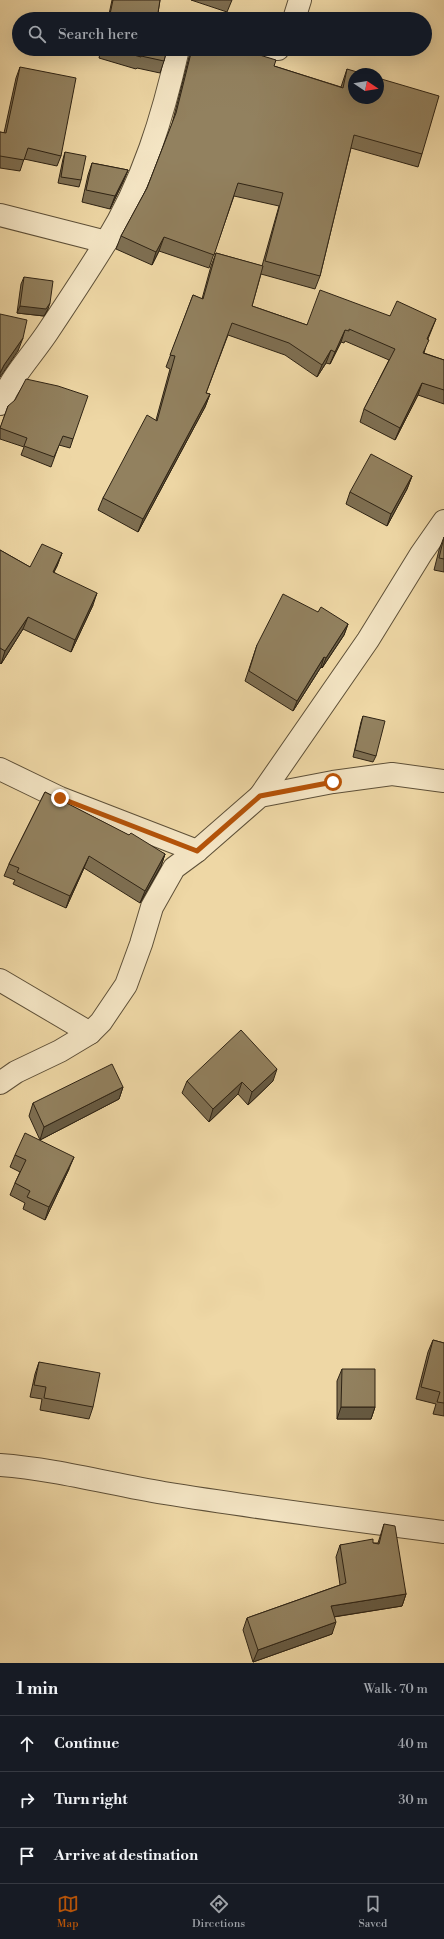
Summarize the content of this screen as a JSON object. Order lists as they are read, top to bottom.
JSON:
{
  "north": "right",
  "page": {
    "search": "Search here",
    "heading": ["1 min", "Walk · 70 m"],
    "list": [
      ["Continue", "40 m"],
      ["Turn right", "30 m"],
      "Arrive at destination"
    ],
    "nav": ["Map", "Directions", "Saved"]
  }
}
